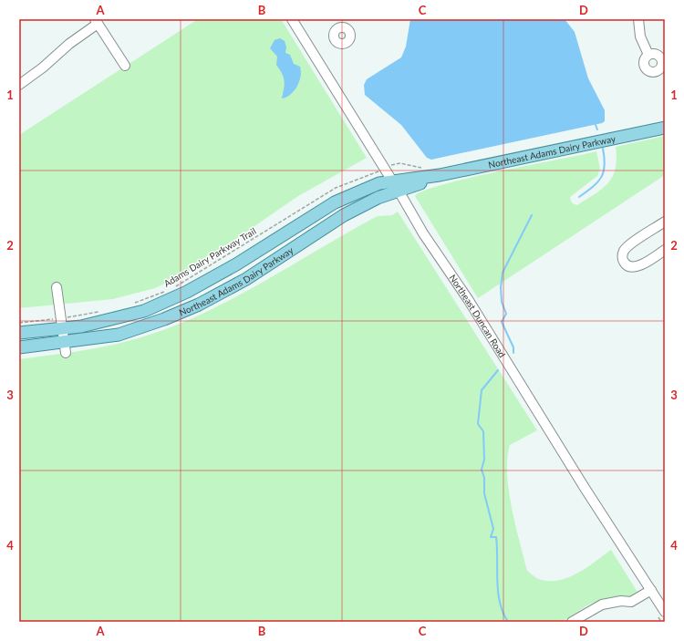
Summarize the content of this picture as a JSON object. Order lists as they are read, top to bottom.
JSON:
{
  "streets": {
    "main road": ["Northeast Adams Dairy Parkway"],
    "street": ["Northeast Duncan Road"],
    "path": ["Adams Dairy Parkway Trail"]
  },
  "crossings": [
    ["Northeast Adams Dairy Parkway", "Northeast Duncan Road"]
  ],
  "grid": {
    "columns": [
      "A",
      "B",
      "C",
      "D"
    ],
    "rows": [
      "1",
      "2",
      "3",
      "4"
    ]
  }
}
